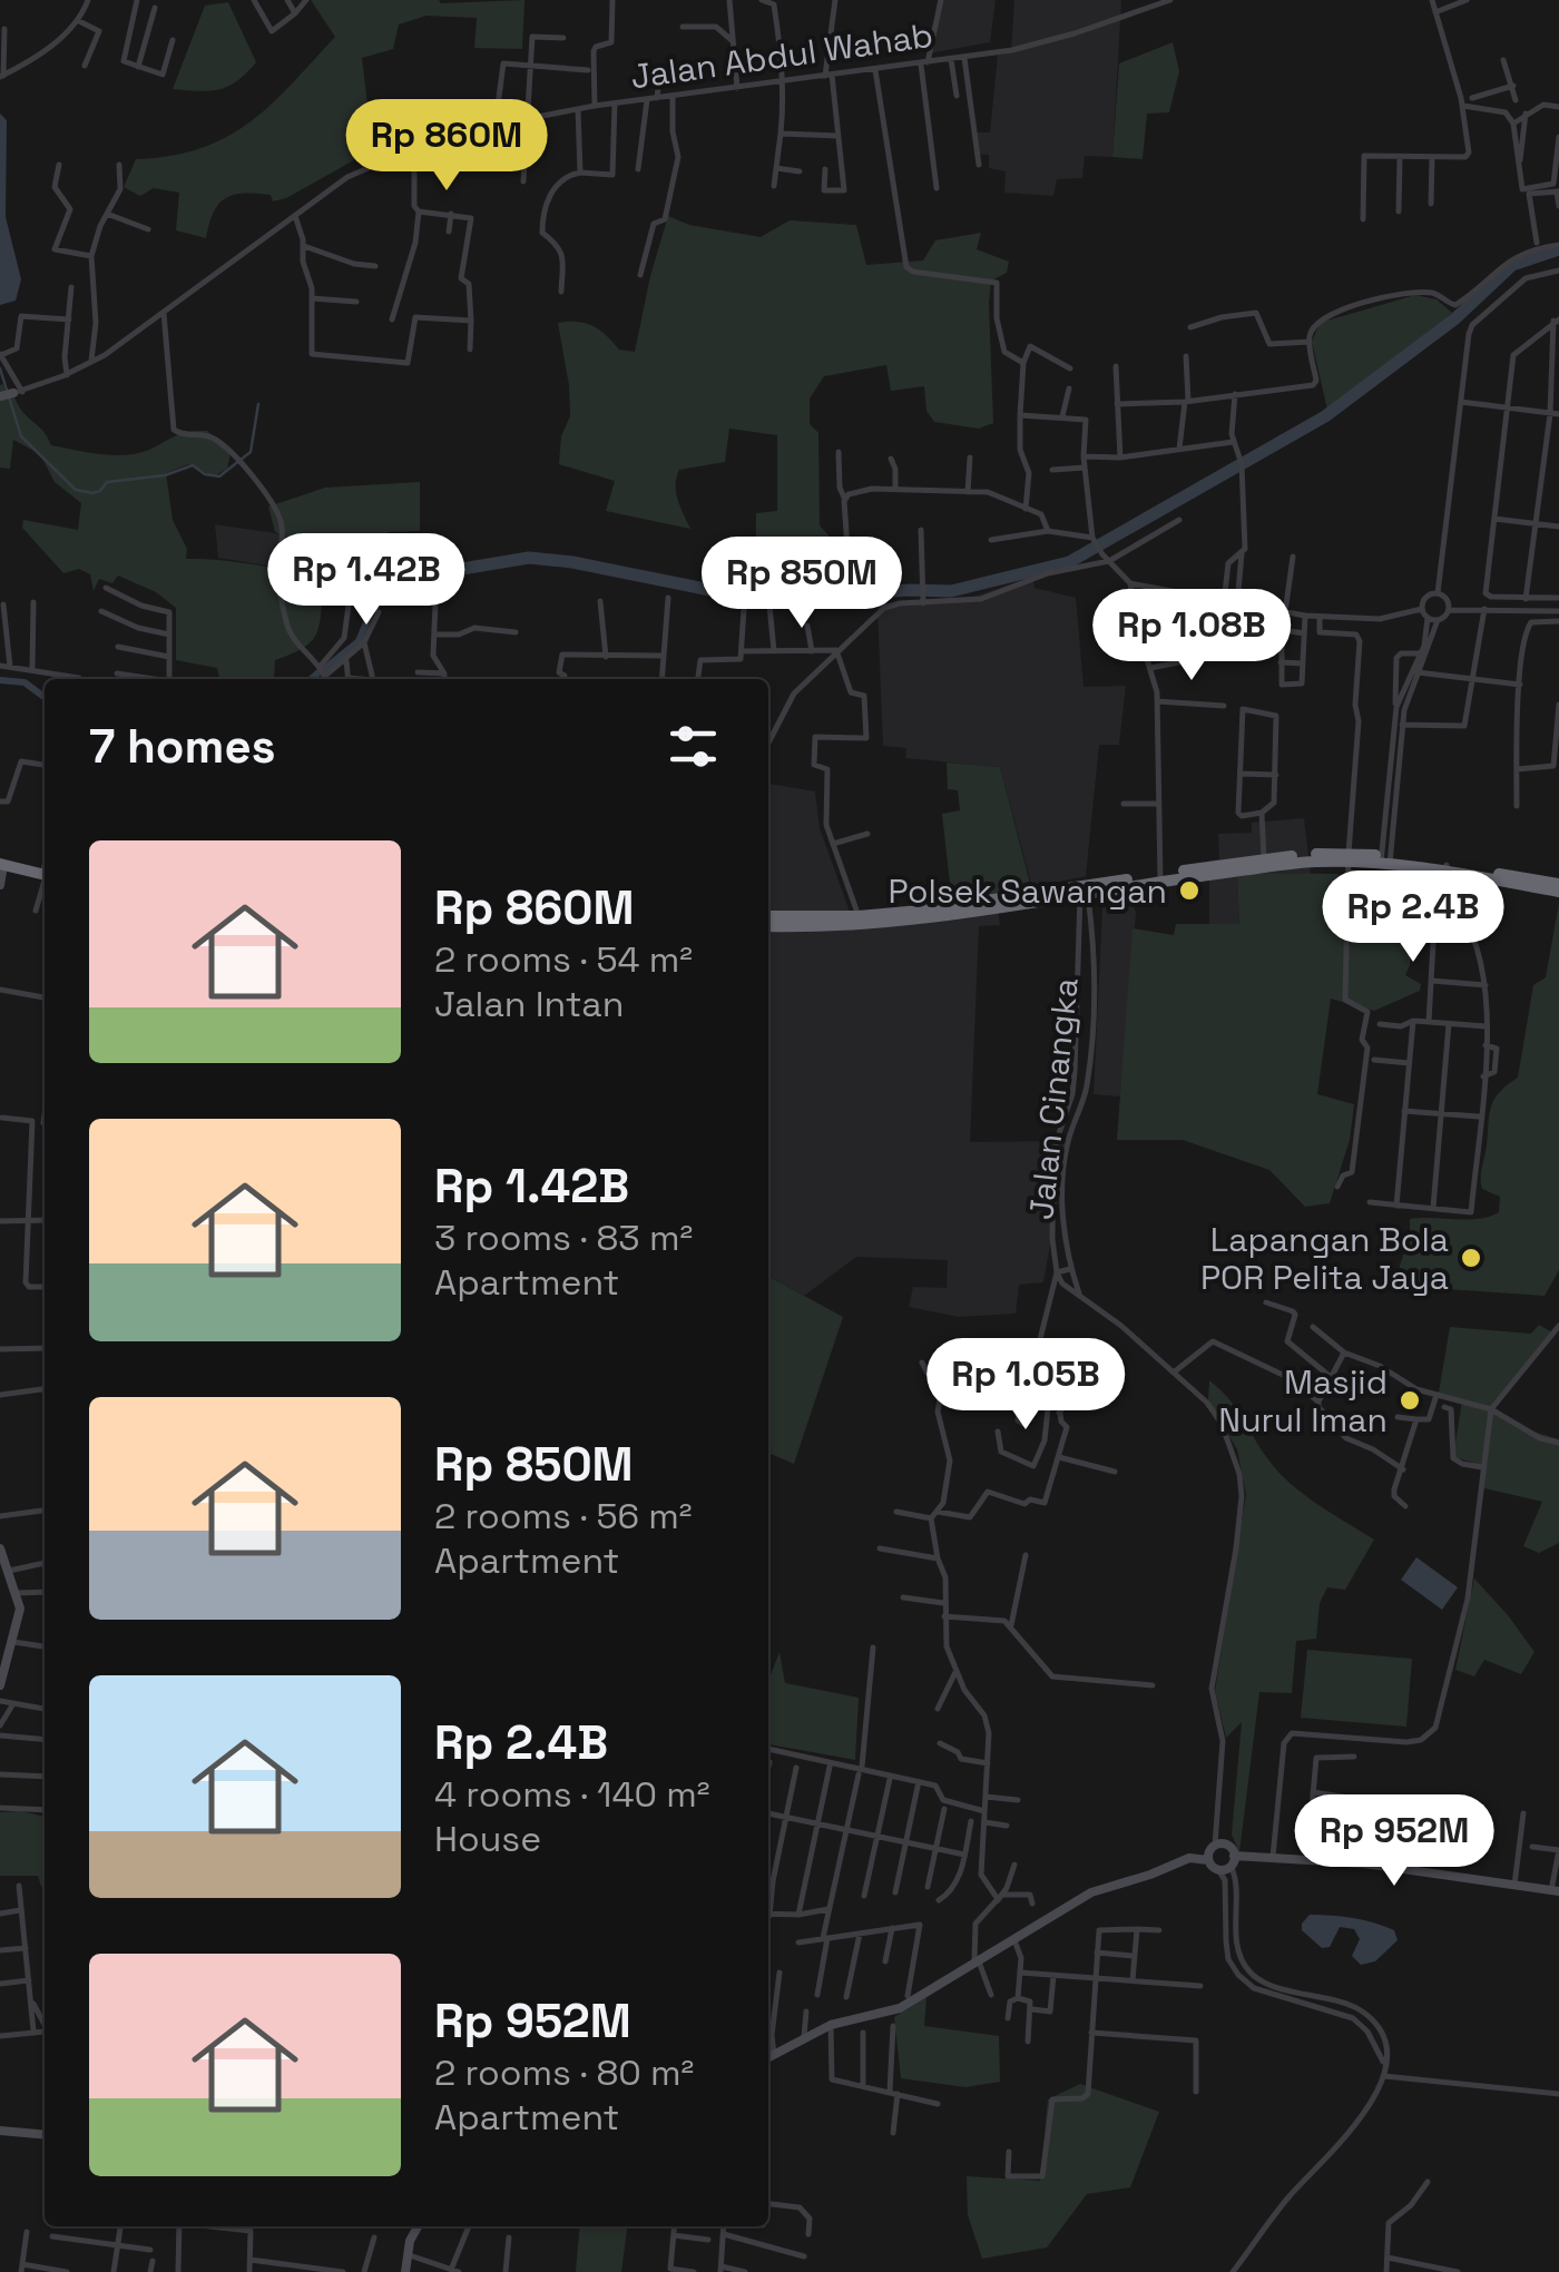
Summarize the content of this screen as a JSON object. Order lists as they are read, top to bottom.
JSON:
{
  "streets": {
    "street": ["Jalan Abdul Wahab", "Jalan Cinangka"]
  },
  "places": ["Polsek Sawangan", "Lapangan Bola POR Pelita Jaya", "Masjid Nurul Iman"],
  "page": {
    "price": [
      "Rp 860M",
      "Rp 1.42B",
      "Rp 850M",
      "Rp 1.08B",
      "Rp 2.4B",
      "Rp 1.05B",
      "Rp 952M"
    ],
    "heading": "7 homes",
    "list": [
      {
        "name": "Rp 860M",
        "note": "2 rooms · 54 m² · Jalan Intan"
      },
      {
        "name": "Rp 1.42B",
        "note": "3 rooms · 83 m² · Apartment"
      },
      {
        "name": "Rp 850M",
        "note": "2 rooms · 56 m² · Apartment"
      },
      {
        "name": "Rp 2.4B",
        "note": "4 rooms · 140 m² · House"
      },
      {
        "name": "Rp 952M",
        "note": "2 rooms · 80 m² · Apartment"
      }
    ]
  }
}
